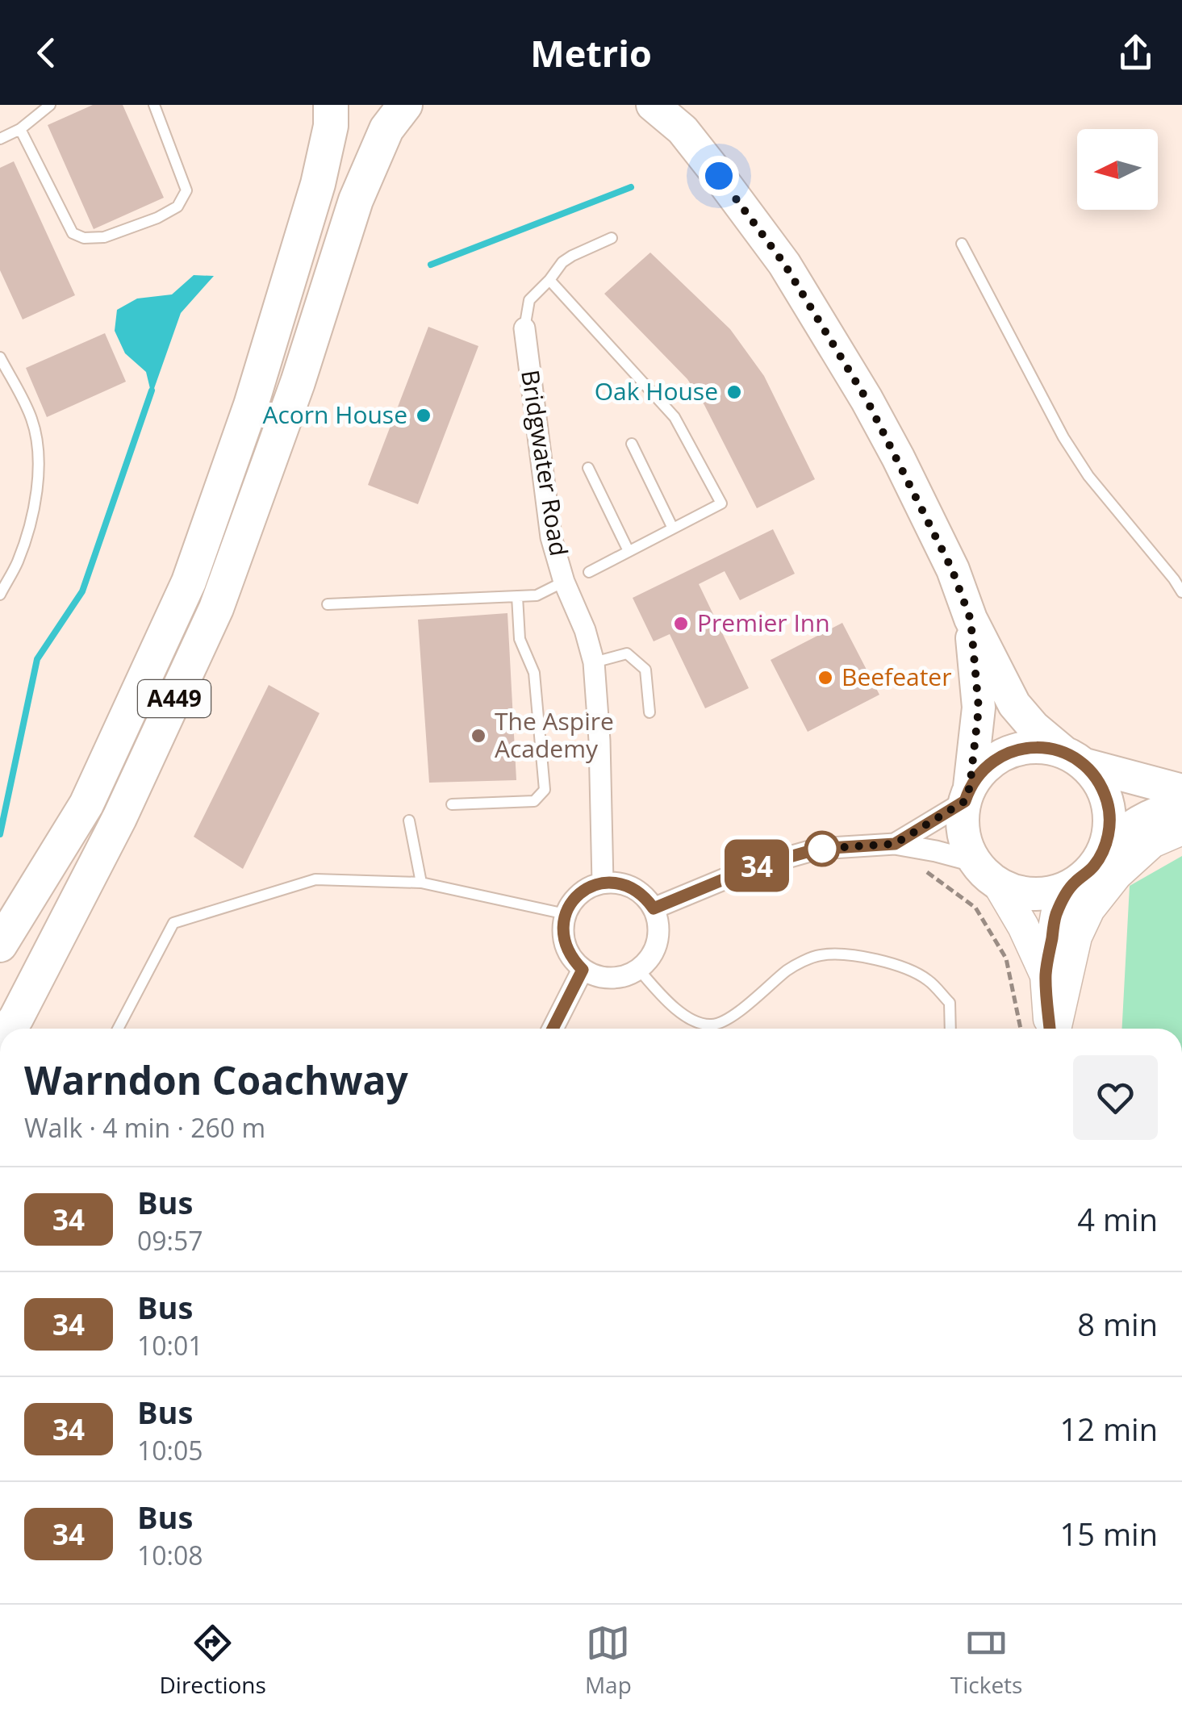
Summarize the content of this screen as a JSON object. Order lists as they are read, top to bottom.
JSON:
{
  "streets": {
    "highway": ["A449"],
    "street": ["Bridgwater Road"]
  },
  "places": [
    "Oak House",
    "Acorn House",
    "Premier Inn",
    "Beefeater",
    "The Aspire Academy"
  ],
  "lines": ["bus line 34"],
  "north": "left",
  "page": {
    "header": "Metrio",
    "on_map": "34",
    "heading": ["Warndon Coachway", "Walk · 4 min · 260 m"],
    "list": [
      {
        "mark": "34",
        "name": "Bus",
        "note": "09:57",
        "value": "4 min"
      },
      {
        "mark": "34",
        "name": "Bus",
        "note": "10:01",
        "value": "8 min"
      },
      {
        "mark": "34",
        "name": "Bus",
        "note": "10:05",
        "value": "12 min"
      },
      {
        "mark": "34",
        "name": "Bus",
        "note": "10:08",
        "value": "15 min"
      }
    ],
    "tabs": ["Directions", "Map", "Tickets"]
  }
}
